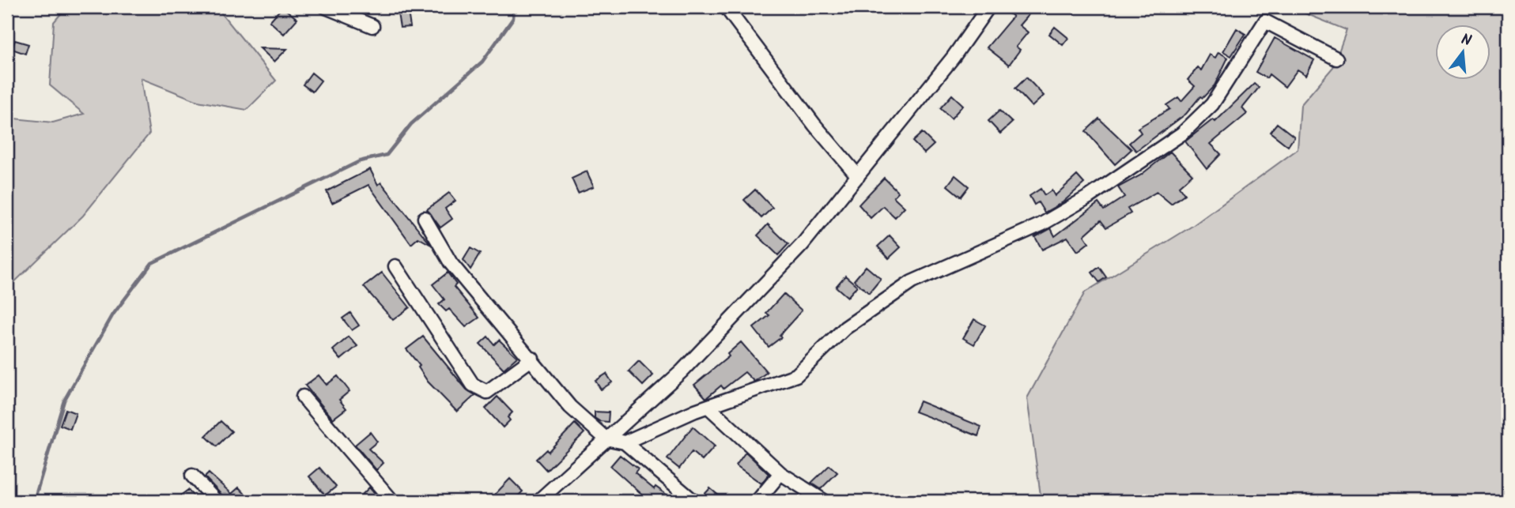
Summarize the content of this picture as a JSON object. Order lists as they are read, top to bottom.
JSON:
{
  "north": "top"
}
